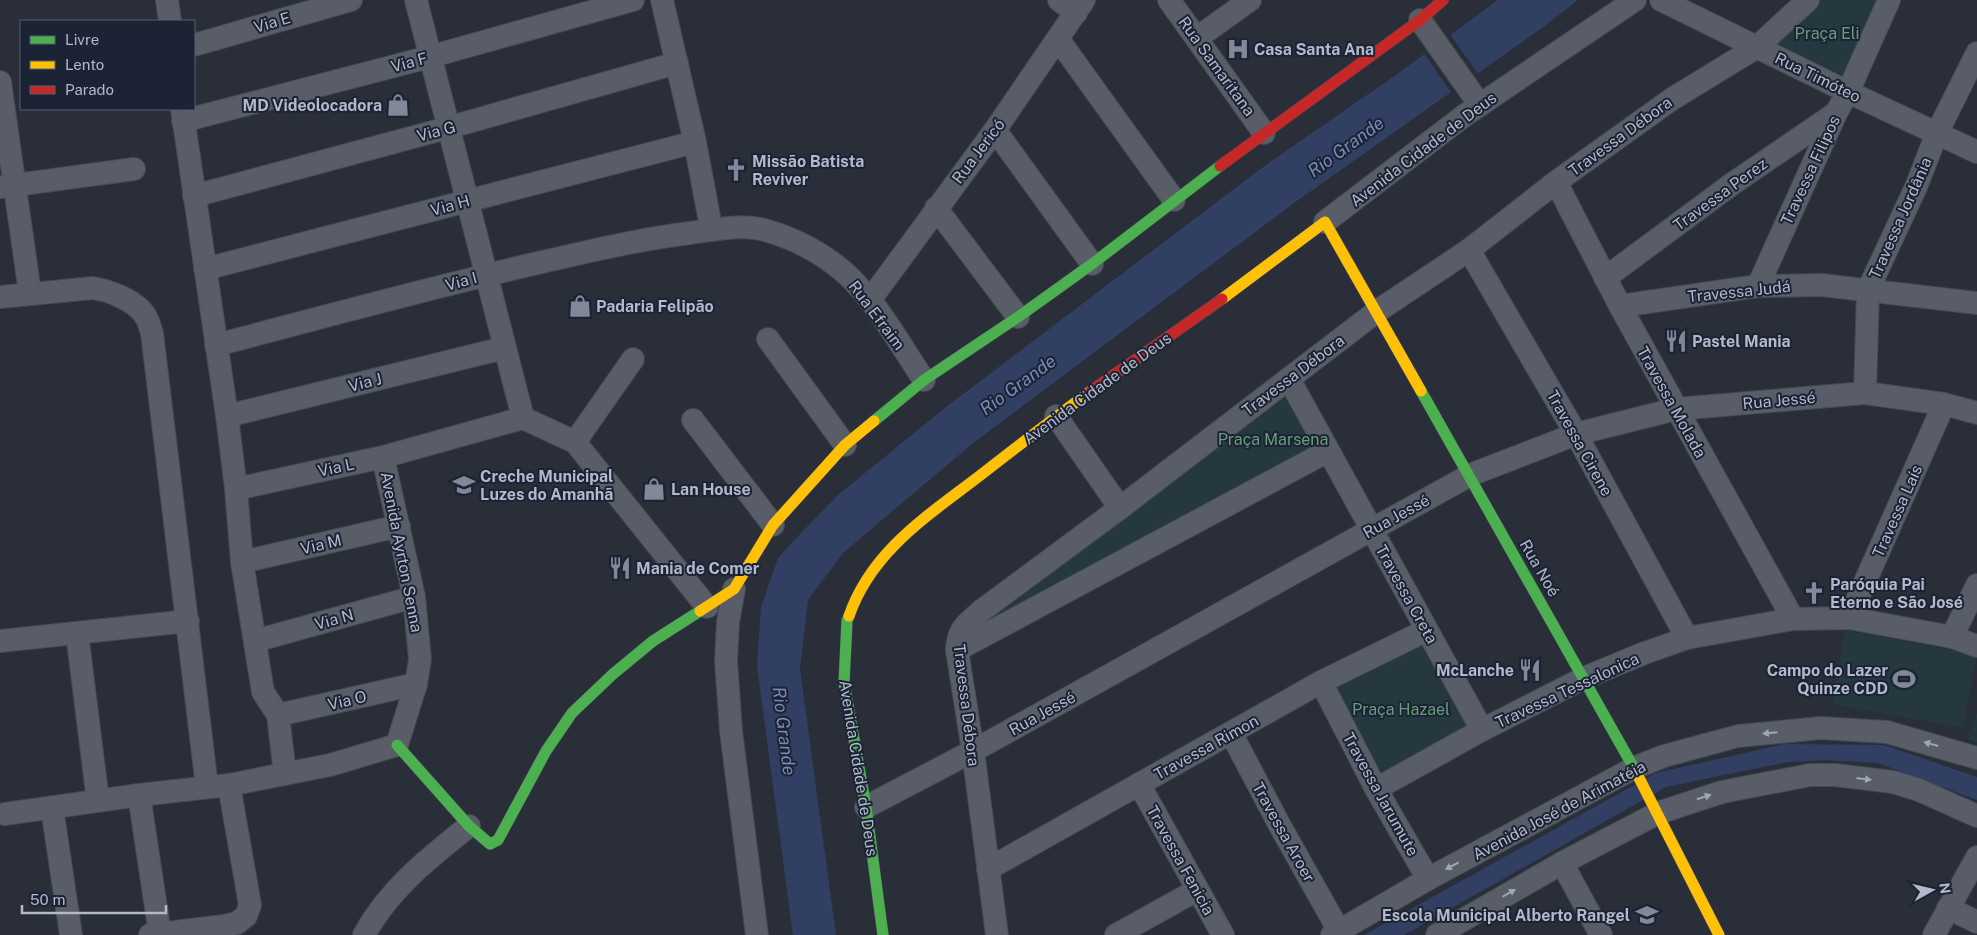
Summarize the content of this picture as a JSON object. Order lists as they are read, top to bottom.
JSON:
{
  "streets": {
    "street": [
      "Via E",
      "Via F",
      "Rua Samaritana",
      "Rua Timóteo",
      "Via G",
      "Travessa Débora",
      "Avenida Cidade de Deus",
      "Rua Jericó",
      "Travessa Filipos",
      "Travessa Perez",
      "Via H",
      "Travessa Jordânia",
      "Via I",
      "Travessa Judá",
      "Rua Efraim",
      "Via J",
      "Rua Jessé",
      "Travessa Molada",
      "Travessa Cirene",
      "Via L",
      "Travessa Laís",
      "Via M",
      "Avenida Ayrton Senna",
      "Rua Noé",
      "Travessa Creta",
      "Via N",
      "Travessa Tessalonica",
      "Via O",
      "Travessa Rimon",
      "Travessa Jarumute",
      "Avenida José de Arimatéia",
      "Travessa Aroer",
      "Travessa Fenicia"
    ]
  },
  "crossings": [
    ["Rua Timóteo", "Travessa Débora"],
    ["Rua Timóteo", "Travessa Filipos"],
    ["Rua Timóteo", "Travessa Jordânia"],
    ["Travessa Débora", "Rua Jessé"],
    ["Travessa Débora", "Travessa Molada"],
    ["Travessa Débora", "Travessa Cirene"],
    ["Travessa Débora", "Rua Noé"],
    ["Travessa Débora", "Travessa Creta"],
    ["Travessa Débora", "Travessa Rimon"],
    ["Avenida Cidade de Deus", "Rua Jessé"],
    ["Avenida Cidade de Deus", "Rua Noé"],
    ["Rua Jericó", "Rua Efraim"],
    ["Travessa Filipos", "Travessa Perez"],
    ["Travessa Filipos", "Travessa Judá"],
    ["Travessa Perez", "Travessa Molada"],
    ["Travessa Jordânia", "Travessa Judá"],
    ["Travessa Jordânia", "Rua Jessé"],
    ["Via I", "Rua Efraim"],
    ["Travessa Judá", "Travessa Molada"],
    ["Rua Jessé", "Travessa Molada"],
    ["Rua Jessé", "Travessa Cirene"],
    ["Rua Jessé", "Travessa Laís"],
    ["Rua Jessé", "Rua Noé"],
    ["Rua Jessé", "Travessa Creta"],
    ["Travessa Molada", "Travessa Tessalonica"],
    ["Travessa Cirene", "Travessa Tessalonica"],
    ["Via L", "Avenida Ayrton Senna"],
    ["Travessa Laís", "Travessa Tessalonica"],
    ["Via M", "Avenida Ayrton Senna"],
    ["Avenida Ayrton Senna", "Via N"],
    ["Avenida Ayrton Senna", "Via O"],
    ["Rua Noé", "Travessa Tessalonica"],
    ["Rua Noé", "Avenida José de Arimatéia"],
    ["Travessa Creta", "Travessa Tessalonica"],
    ["Travessa Creta", "Travessa Rimon"],
    ["Travessa Tessalonica", "Travessa Jarumute"],
    ["Travessa Rimon", "Travessa Jarumute"],
    ["Travessa Rimon", "Travessa Aroer"],
    ["Travessa Rimon", "Travessa Fenicia"],
    ["Travessa Jarumute", "Avenida José de Arimatéia"],
    ["Avenida José de Arimatéia", "Travessa Aroer"]
  ],
  "water": ["Rio Grande"],
  "parks": ["Praça Eli", "Praça Marsena", "Praça Hazael"],
  "places": {
    "hospital": ["Casa Santa Ana"],
    "shop": ["MD Videolocadora", "Padaria Felipão", "Lan House"],
    "church": ["Missão Batista Reviver", "Paróquia Pai Eterno e São José"],
    "restaurant": ["Pastel Mania", "Mania de Comer", "McLanche"],
    "school or university": ["Creche Municipal Luzes do Amanhã", "Escola Municipal Alberto Rangel"],
    "sports": ["Campo do Lazer Quinze CDD"]
  },
  "legend": ["Livre", "Lento", "Parado"],
  "scale_bar": "50 m",
  "north": "right"
}
